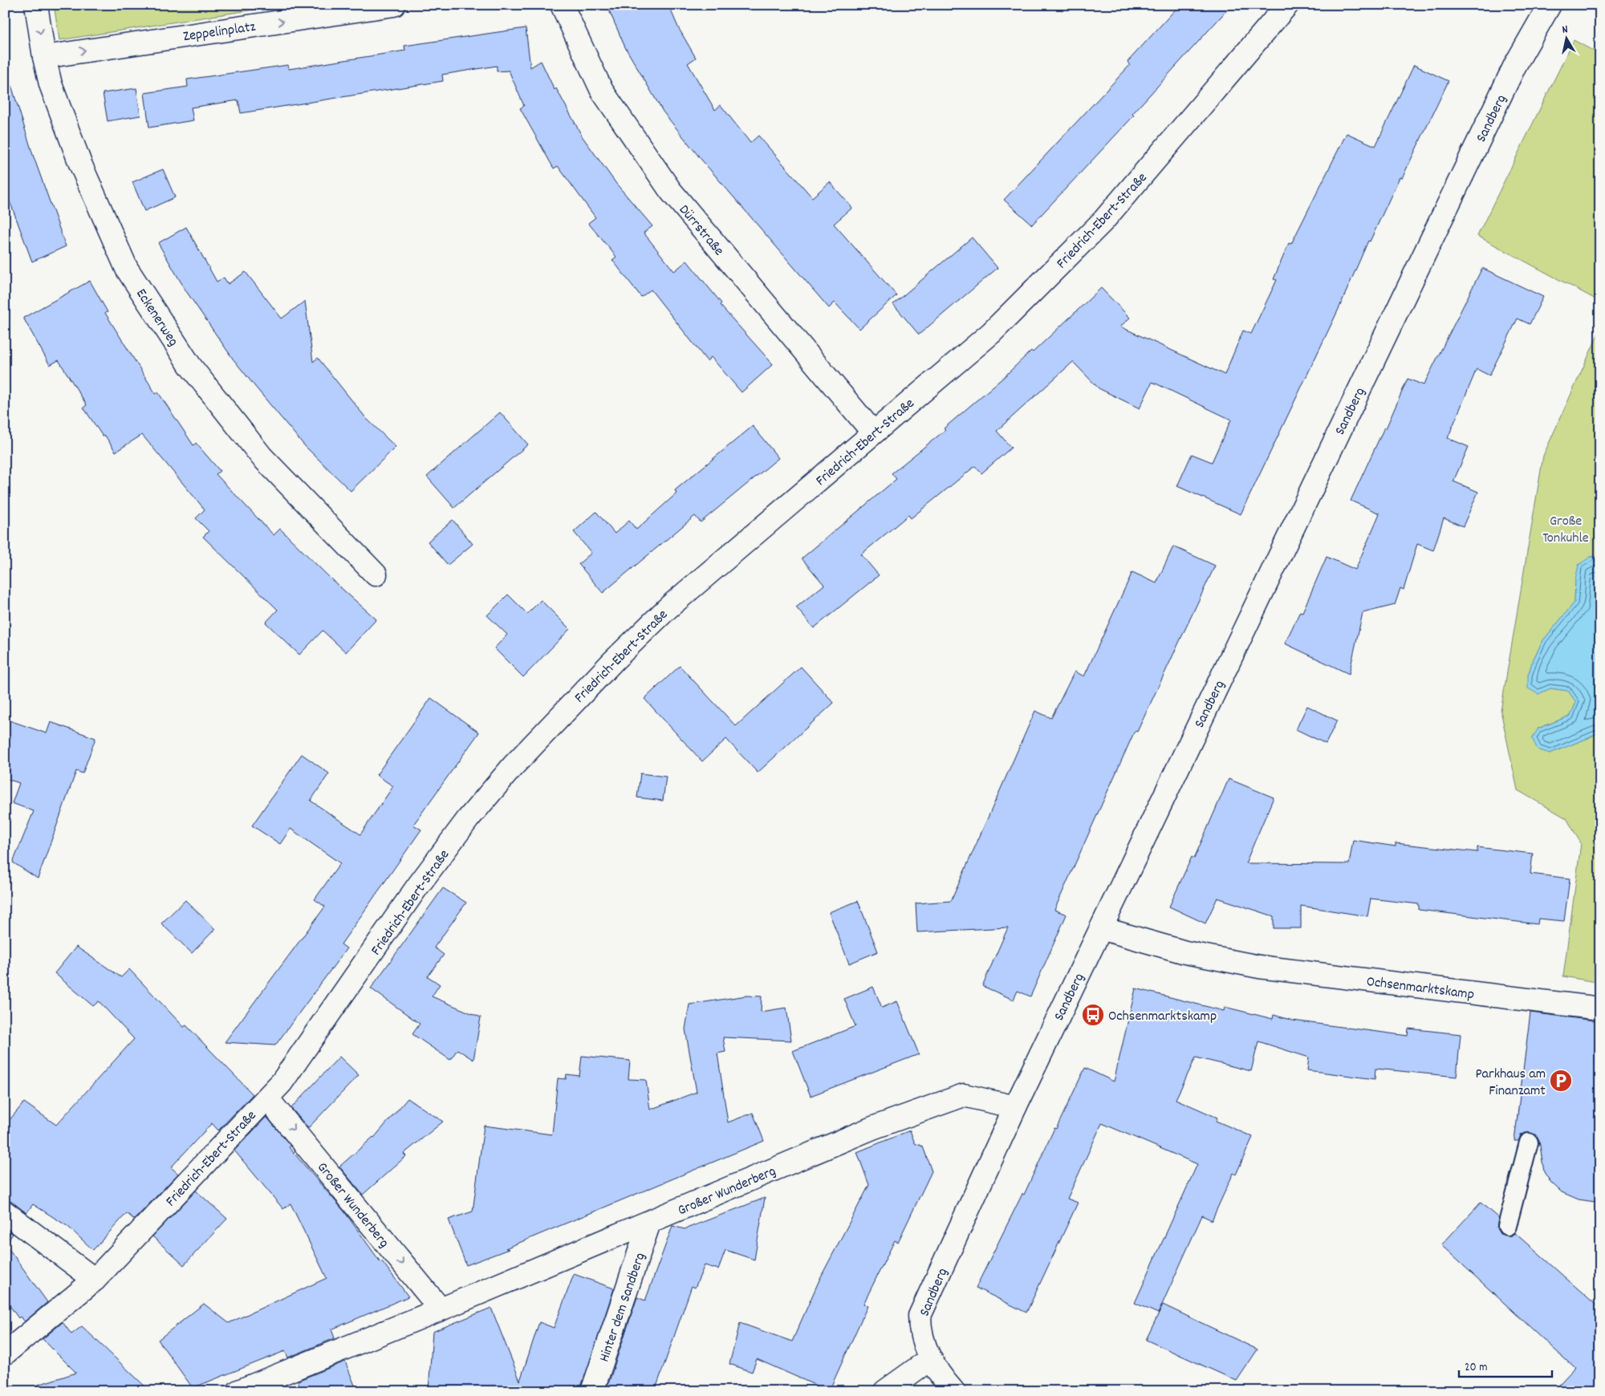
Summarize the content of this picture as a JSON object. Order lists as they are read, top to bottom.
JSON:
{
  "streets": {
    "street": [
      "Zeppelinplatz",
      "Sandberg",
      "Friedrich-Ebert-Straße",
      "Dürrstraße",
      "Eckenerweg",
      "Ochsenmarktskamp",
      "Großer Wunderberg",
      "Hinter dem Sandberg"
    ]
  },
  "crossings": [
    ["Zeppelinplatz", "Eckenerweg"],
    ["Sandberg", "Ochsenmarktskamp"],
    ["Sandberg", "Großer Wunderberg"],
    ["Friedrich-Ebert-Straße", "Dürrstraße"],
    ["Friedrich-Ebert-Straße", "Großer Wunderberg"],
    ["Großer Wunderberg", "Hinter dem Sandberg"]
  ],
  "one_way": ["Zeppelinplatz"],
  "parks": ["Große Tonkuhle"],
  "places": {
    "bus stop": ["Ochsenmarktskamp"],
    "parking": ["Parkhaus am Finanzamt"]
  },
  "scale_bar": "20 m",
  "north": "top"
}
